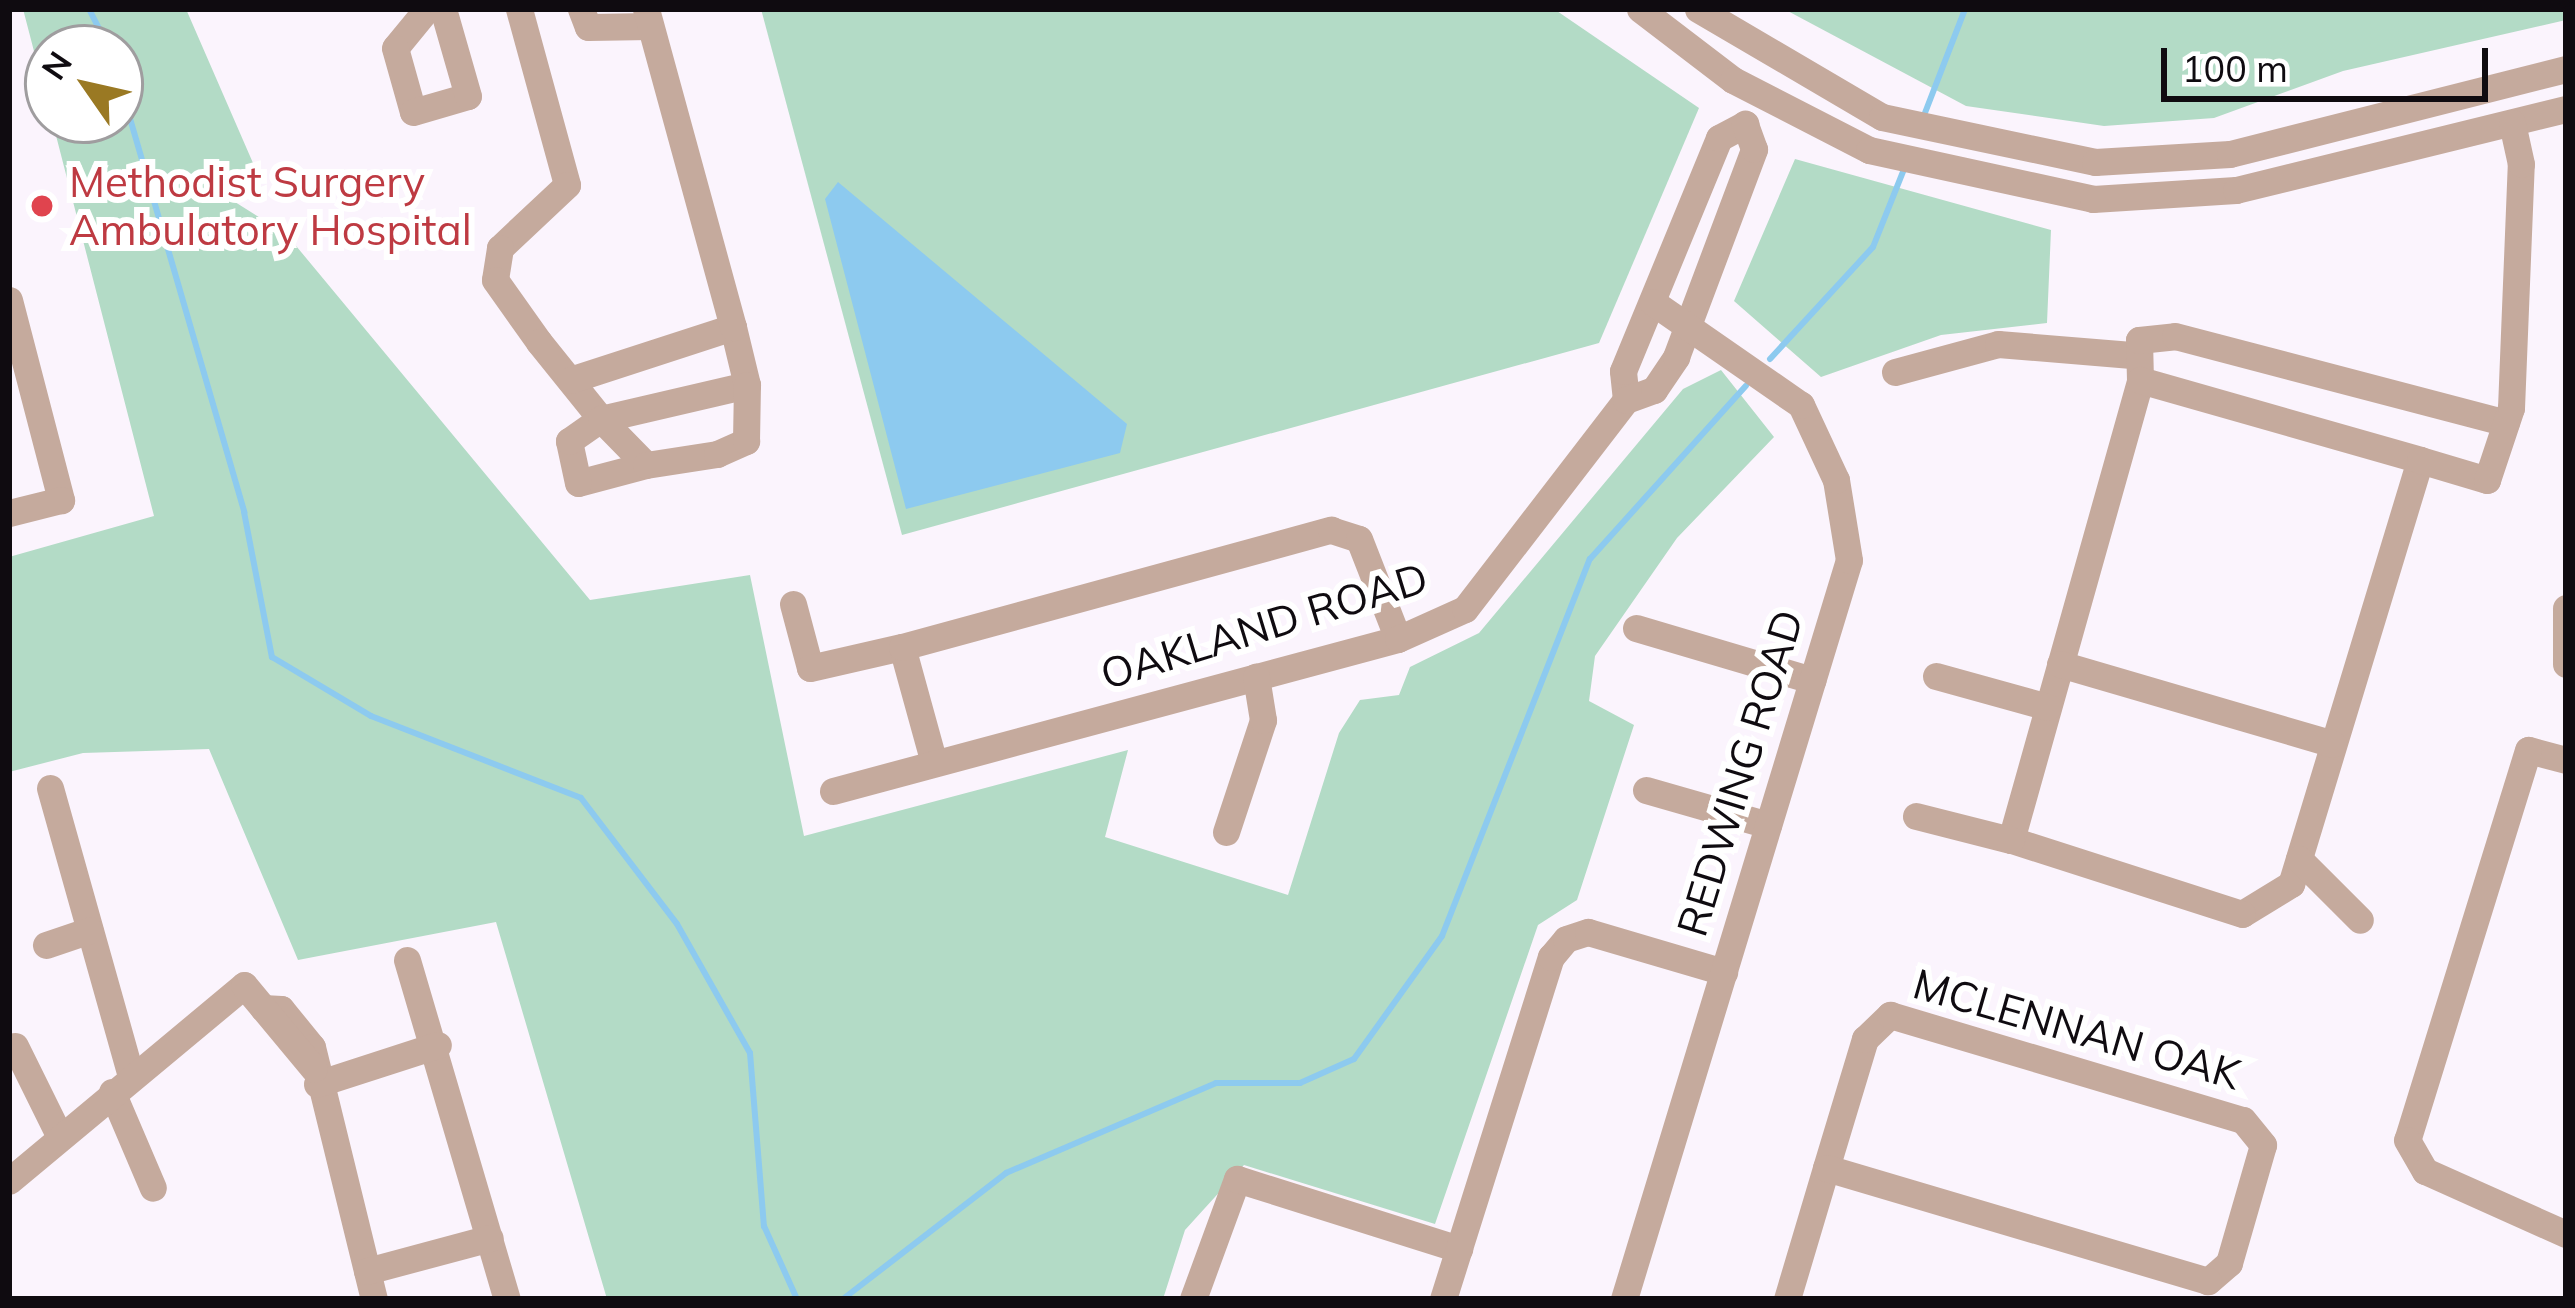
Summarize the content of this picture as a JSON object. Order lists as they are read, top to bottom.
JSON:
{
  "streets": {
    "street": ["OAKLAND ROAD", "REDWING ROAD", "MCLENNAN OAK"]
  },
  "crossings": [
    ["OAKLAND ROAD", "REDWING ROAD"]
  ],
  "places": ["Methodist Surgery Ambulatory Hospital"],
  "scale_bar": "100 m",
  "north": "top left"
}
